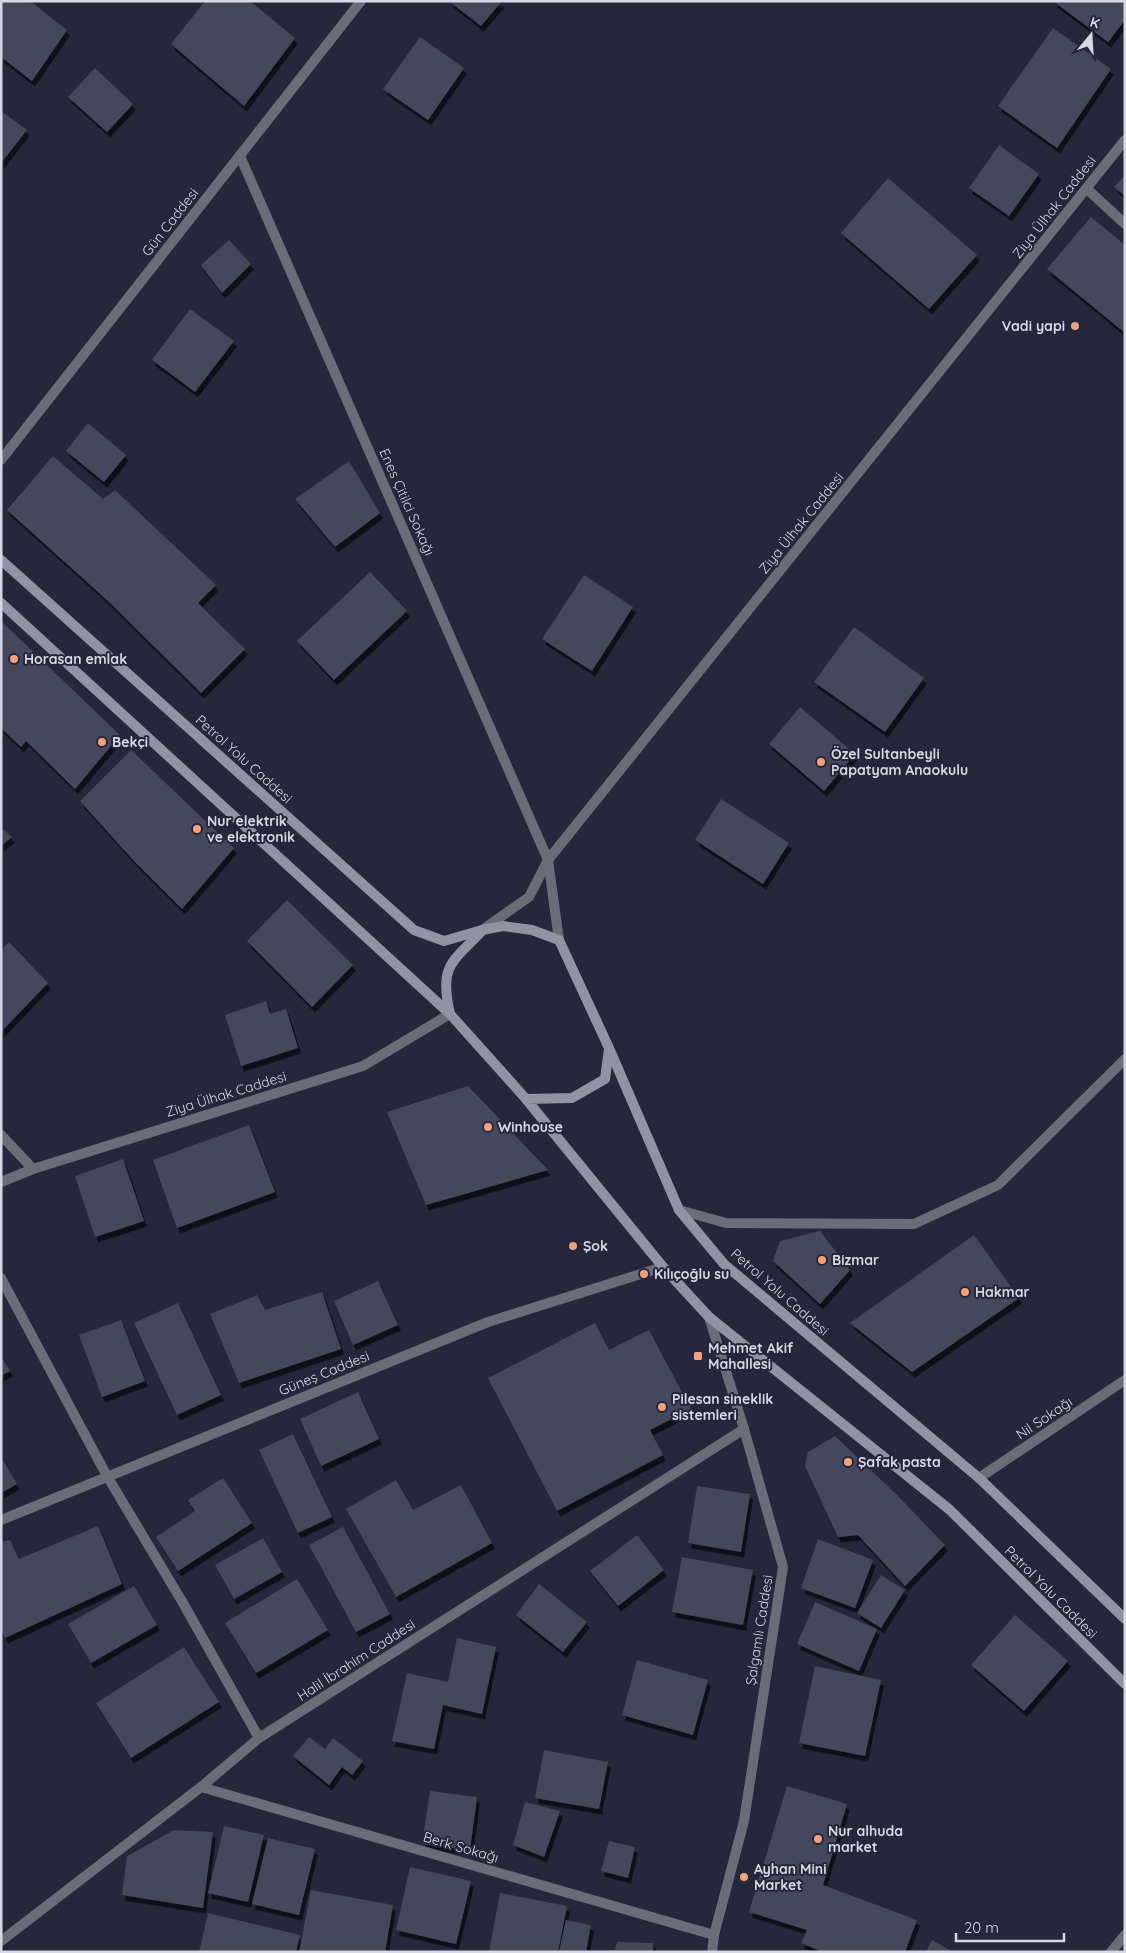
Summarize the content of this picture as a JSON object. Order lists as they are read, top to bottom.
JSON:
{
  "streets": {
    "main road": ["Petrol Yolu Caddesi"],
    "street": [
      "Ziya Ülhak Caddesi",
      "Gün Caddesi",
      "Enes Çitilci Sokağı",
      "Güneş Caddesi",
      "Nil Sokağı",
      "Şalgamlı Caddesi",
      "Halil İbrahim Caddesi",
      "Berk Sokağı"
    ]
  },
  "crossings": [
    ["Ziya Ülhak Caddesi", "Enes Çitilci Sokağı"],
    ["Ziya Ülhak Caddesi", "Petrol Yolu Caddesi"],
    ["Gün Caddesi", "Enes Çitilci Sokağı"],
    ["Petrol Yolu Caddesi", "Güneş Caddesi"],
    ["Petrol Yolu Caddesi", "Nil Sokağı"],
    ["Petrol Yolu Caddesi", "Şalgamlı Caddesi"],
    ["Şalgamlı Caddesi", "Halil İbrahim Caddesi"],
    ["Şalgamlı Caddesi", "Berk Sokağı"],
    ["Halil İbrahim Caddesi", "Berk Sokağı"]
  ],
  "places": {
    "other": [
      "Vadi yapi",
      "Horasan emlak",
      "Bekçi",
      "Özel Sultanbeyli Papatyam Anaokulu",
      "Nur elektrik ve elektronik",
      "Winhouse",
      "Şok",
      "Bizmar",
      "Kılıçoğlu su",
      "Hakmar",
      "Pilesan sineklik sistemleri",
      "Şafak pasta",
      "Nur alhuda market",
      "Ayhan Mini Market"
    ],
    "transit": ["Mehmet Akif Mahallesi"]
  },
  "scale_bar": "20 m",
  "north": "top"
}
